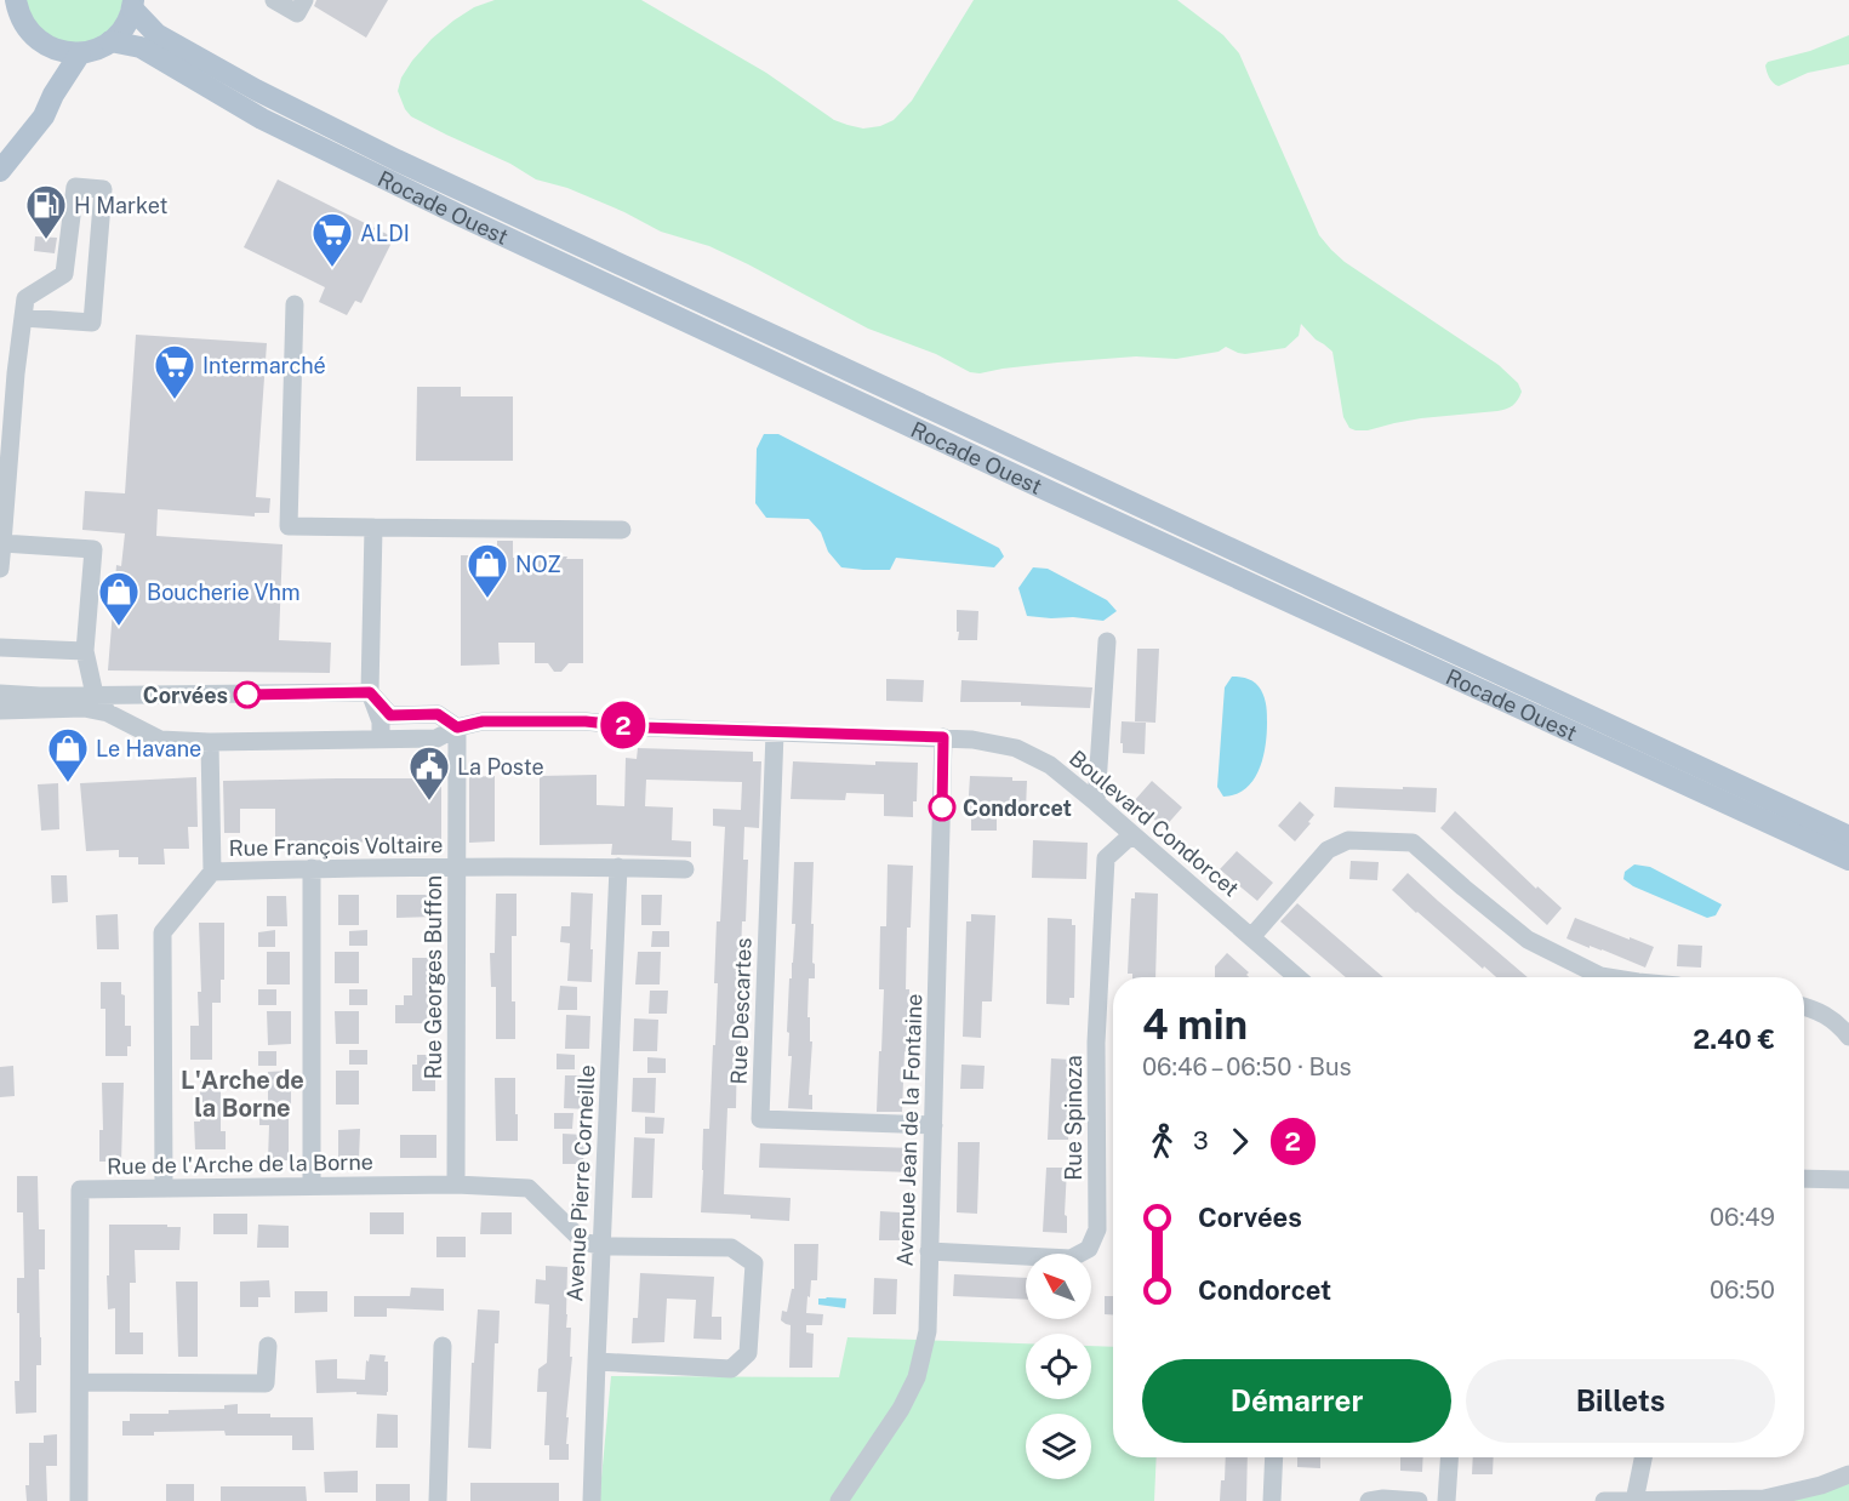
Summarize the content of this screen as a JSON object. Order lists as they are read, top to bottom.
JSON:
{
  "streets": {
    "main road": ["Rocade Ouest"],
    "street": [
      "Boulevard Condorcet",
      "Rue François Voltaire",
      "Rue Georges Buffon",
      "Rue Descartes",
      "Rue Spinoza",
      "Avenue Jean de la Fontaine",
      "Rue de l'Arche de la Borne",
      "Avenue Pierre Corneille"
    ]
  },
  "crossings": [
    ["Boulevard Condorcet", "Rue Georges Buffon"],
    ["Boulevard Condorcet", "Rue Descartes"],
    ["Boulevard Condorcet", "Rue Spinoza"],
    ["Boulevard Condorcet", "Avenue Jean de la Fontaine"],
    ["Rue François Voltaire", "Rue Georges Buffon"],
    ["Rue François Voltaire", "Rue de l'Arche de la Borne"],
    ["Rue François Voltaire", "Avenue Pierre Corneille"],
    ["Rue Georges Buffon", "Rue de l'Arche de la Borne"],
    ["Rue Descartes", "Avenue Jean de la Fontaine"],
    ["Rue Spinoza", "Avenue Jean de la Fontaine"],
    ["Rue de l'Arche de la Borne", "Avenue Pierre Corneille"]
  ],
  "districts": ["L'Arche de la Borne"],
  "places": {
    "fuel station": ["H Market"],
    "supermarket": ["ALDI", "Intermarché"],
    "shop": ["NOZ", "Boucherie Vhm", "Le Havane"],
    "other": ["Corvées", "Condorcet"],
    "public building": ["La Poste"]
  },
  "lines": ["bus line 2"],
  "north": "top left",
  "page": {
    "on_map": "2",
    "heading": ["4 min", "06:46 – 06:50 · Bus", "2.40 €"],
    "legs": ["3", "2"],
    "list": [
      {
        "name": "Corvées",
        "value": "06:49"
      },
      {
        "name": "Condorcet",
        "value": "06:50"
      }
    ],
    "buttons": ["Démarrer", "Billets"]
  }
}
